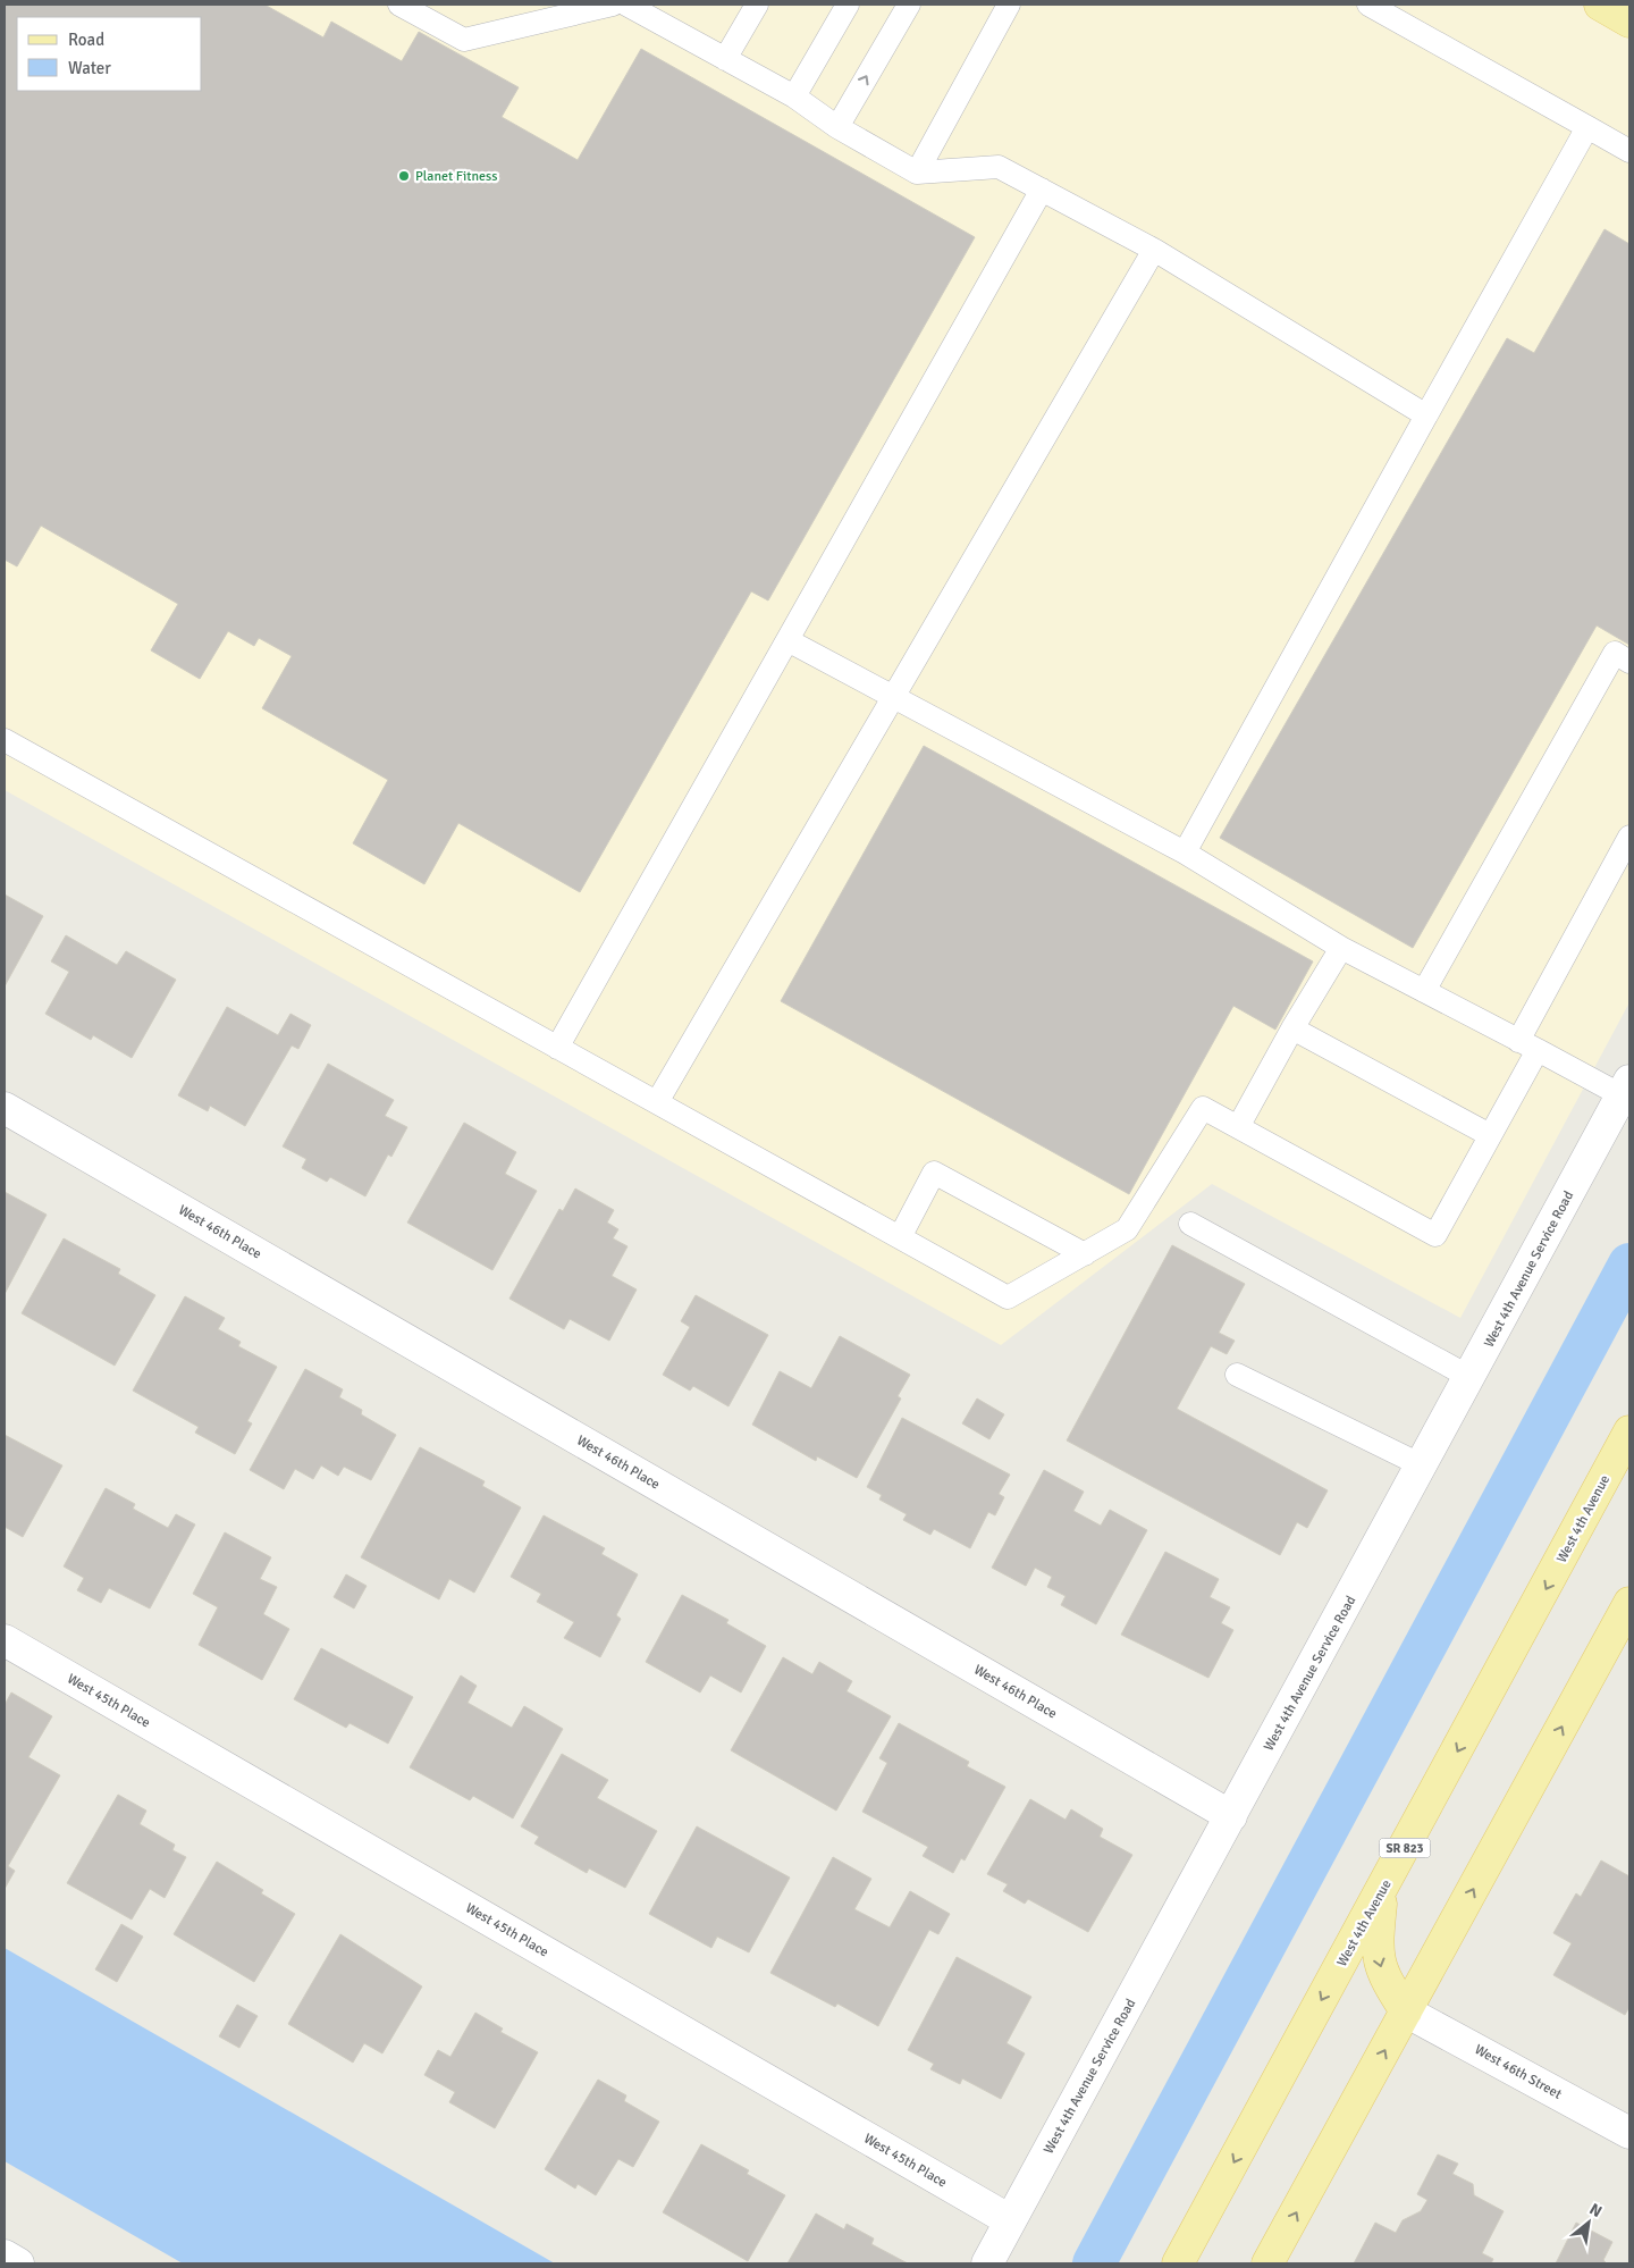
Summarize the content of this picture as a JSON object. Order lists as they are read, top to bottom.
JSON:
{
  "streets": {
    "main road": ["West 4th Avenue", "SR 823"],
    "street": [
      "West 46th Place",
      "West 4th Avenue Service Road",
      "West 45th Place",
      "West 46th Street"
    ]
  },
  "crossings": [
    ["West 46th Place", "West 4th Avenue Service Road"],
    ["West 4th Avenue Service Road", "West 45th Place"]
  ],
  "places": ["Planet Fitness"],
  "legend": ["Road", "Water"],
  "north": "top right"
}
